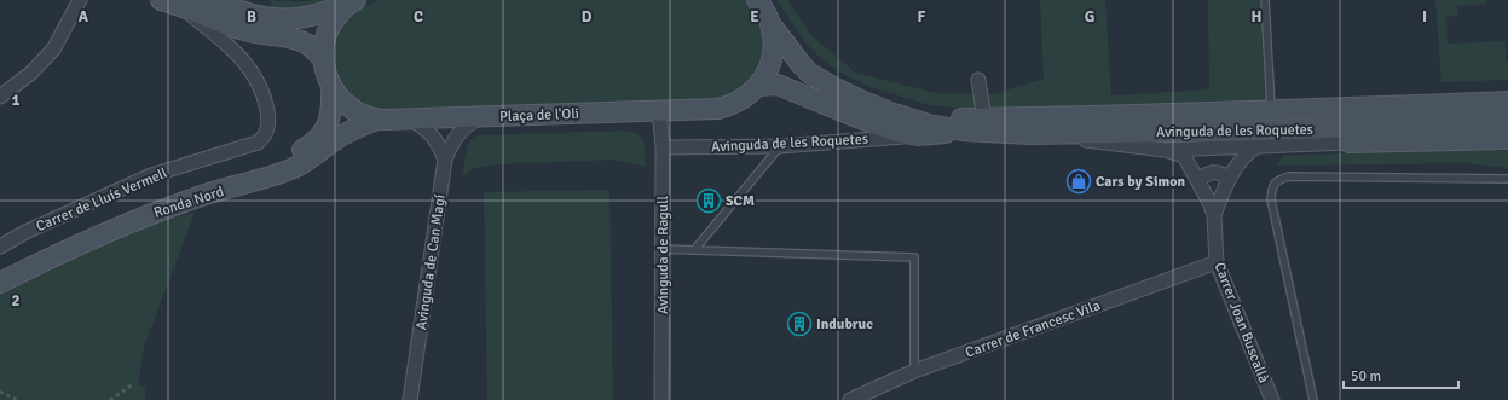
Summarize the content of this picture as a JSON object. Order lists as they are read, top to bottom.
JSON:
{
  "streets": {
    "main road": ["Plaça de l'Oli", "Avinguda de les Roquetes", "Ronda Nord"],
    "street": [
      "Carrer de Lluís Vermell",
      "Avinguda de Ragull",
      "Avinguda de Can Magí",
      "Carrer Joan Buscallà",
      "Carrer de Francesc Vila"
    ]
  },
  "crossings": [
    ["Plaça de l'Oli", "Avinguda de les Roquetes"],
    ["Plaça de l'Oli", "Ronda Nord"],
    ["Plaça de l'Oli", "Avinguda de Ragull"],
    ["Plaça de l'Oli", "Avinguda de Can Magí"],
    ["Avinguda de les Roquetes", "Avinguda de Ragull"],
    ["Carrer Joan Buscallà", "Carrer de Francesc Vila"]
  ],
  "places": {
    "shop": ["Cars by Simon"],
    "building": ["SCM", "Indubruc"]
  },
  "scale_bar": "50 m",
  "grid": {
    "columns": [
      "A",
      "B",
      "C",
      "D",
      "E",
      "F",
      "G",
      "H",
      "I"
    ],
    "rows": ["1", "2"]
  }
}
